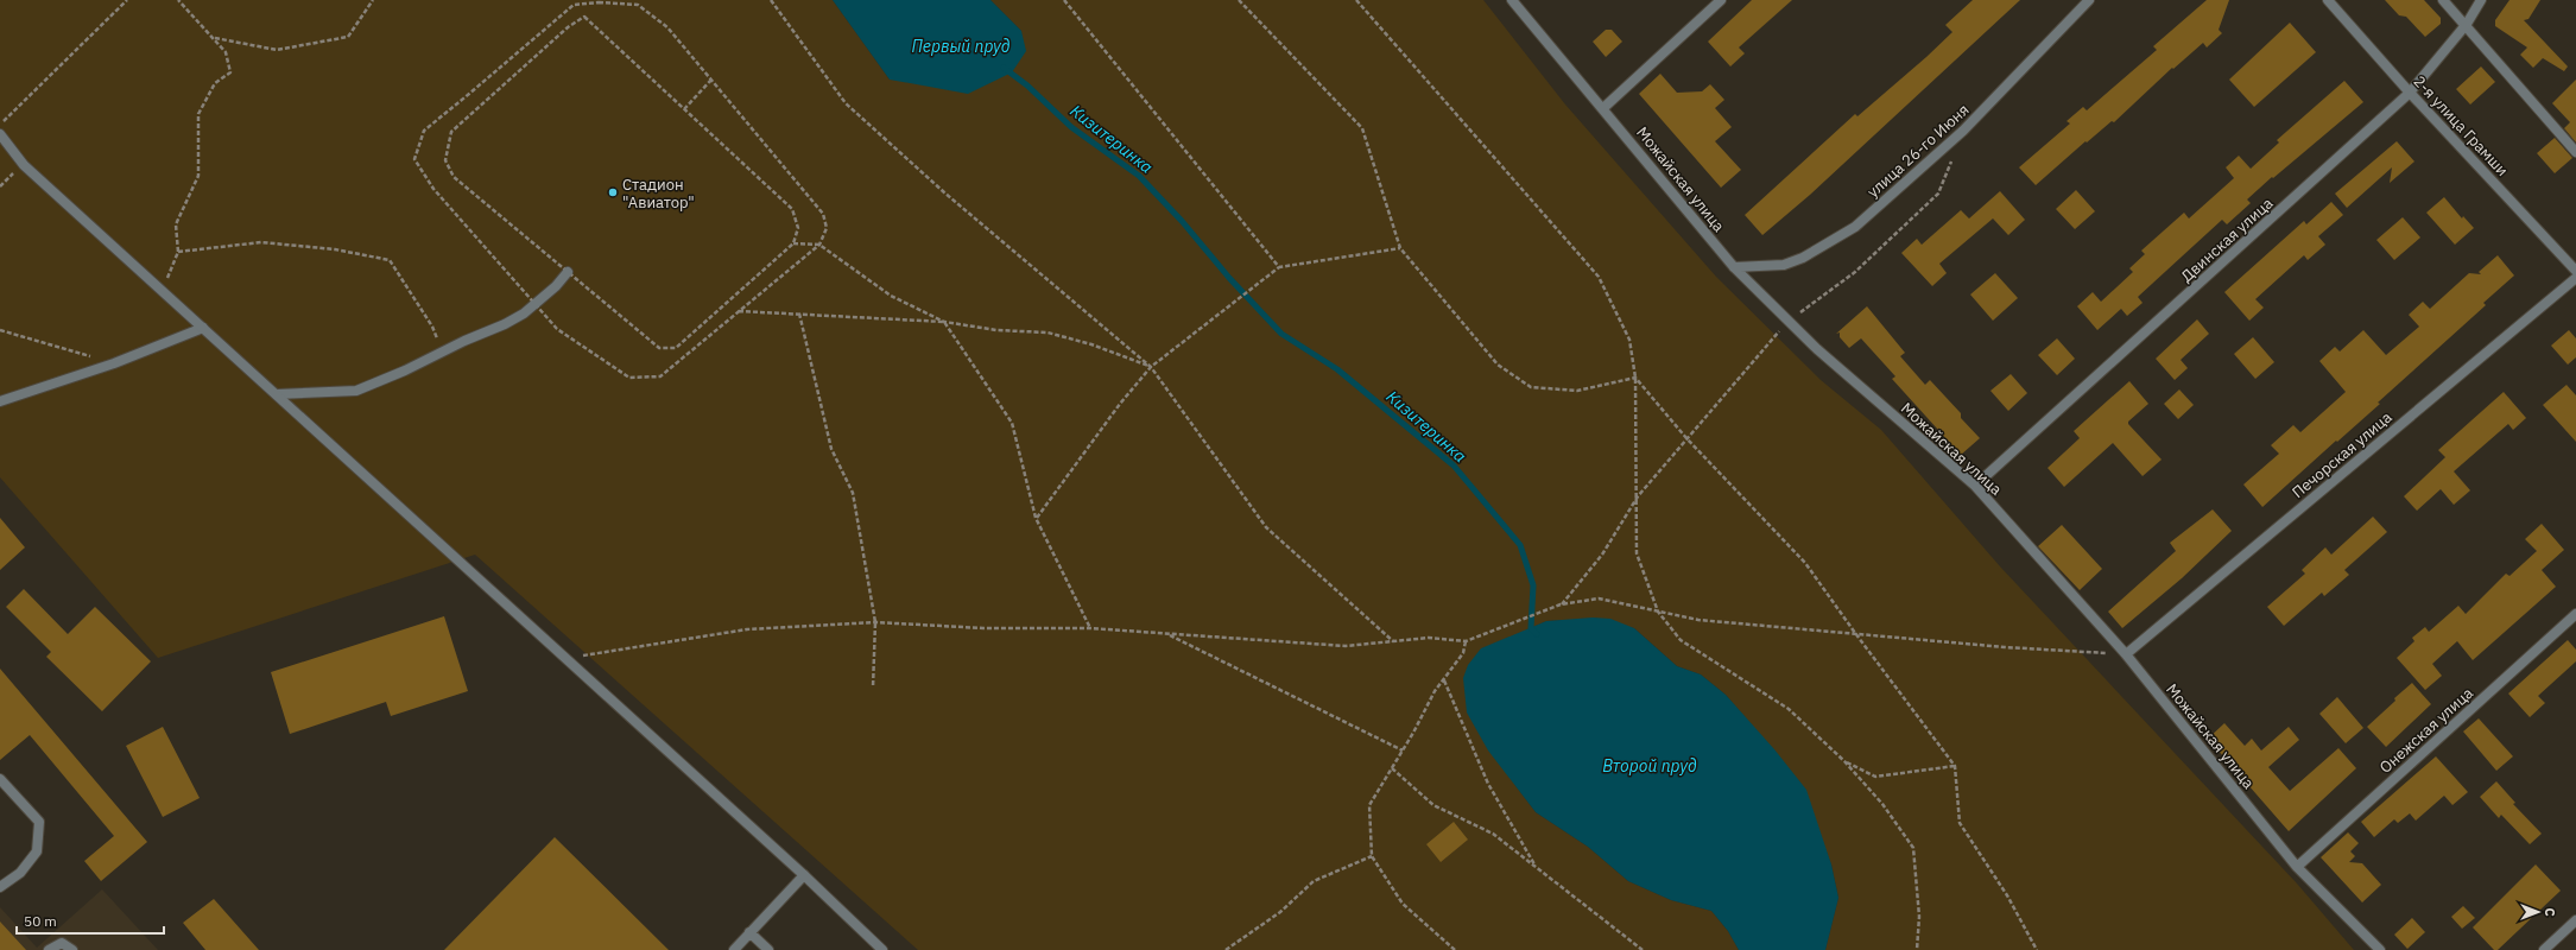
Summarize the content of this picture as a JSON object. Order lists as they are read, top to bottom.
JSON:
{
  "streets": {
    "street": [
      "2-я улица Грамши",
      "улица 26-го Июня",
      "Можайская улица",
      "Двинская улица",
      "Печорская улица",
      "Онежская улица"
    ]
  },
  "crossings": [
    ["2-я улица Грамши", "Двинская улица"],
    ["улица 26-го Июня", "Можайская улица"],
    ["Можайская улица", "Двинская улица"],
    ["Можайская улица", "Печорская улица"],
    ["Можайская улица", "Онежская улица"]
  ],
  "water": ["Первый пруд", "Кизитеринка", "Второй пруд"],
  "places": ["Стадион \"Авиатор\""],
  "scale_bar": "50 m",
  "north": "right"
}
